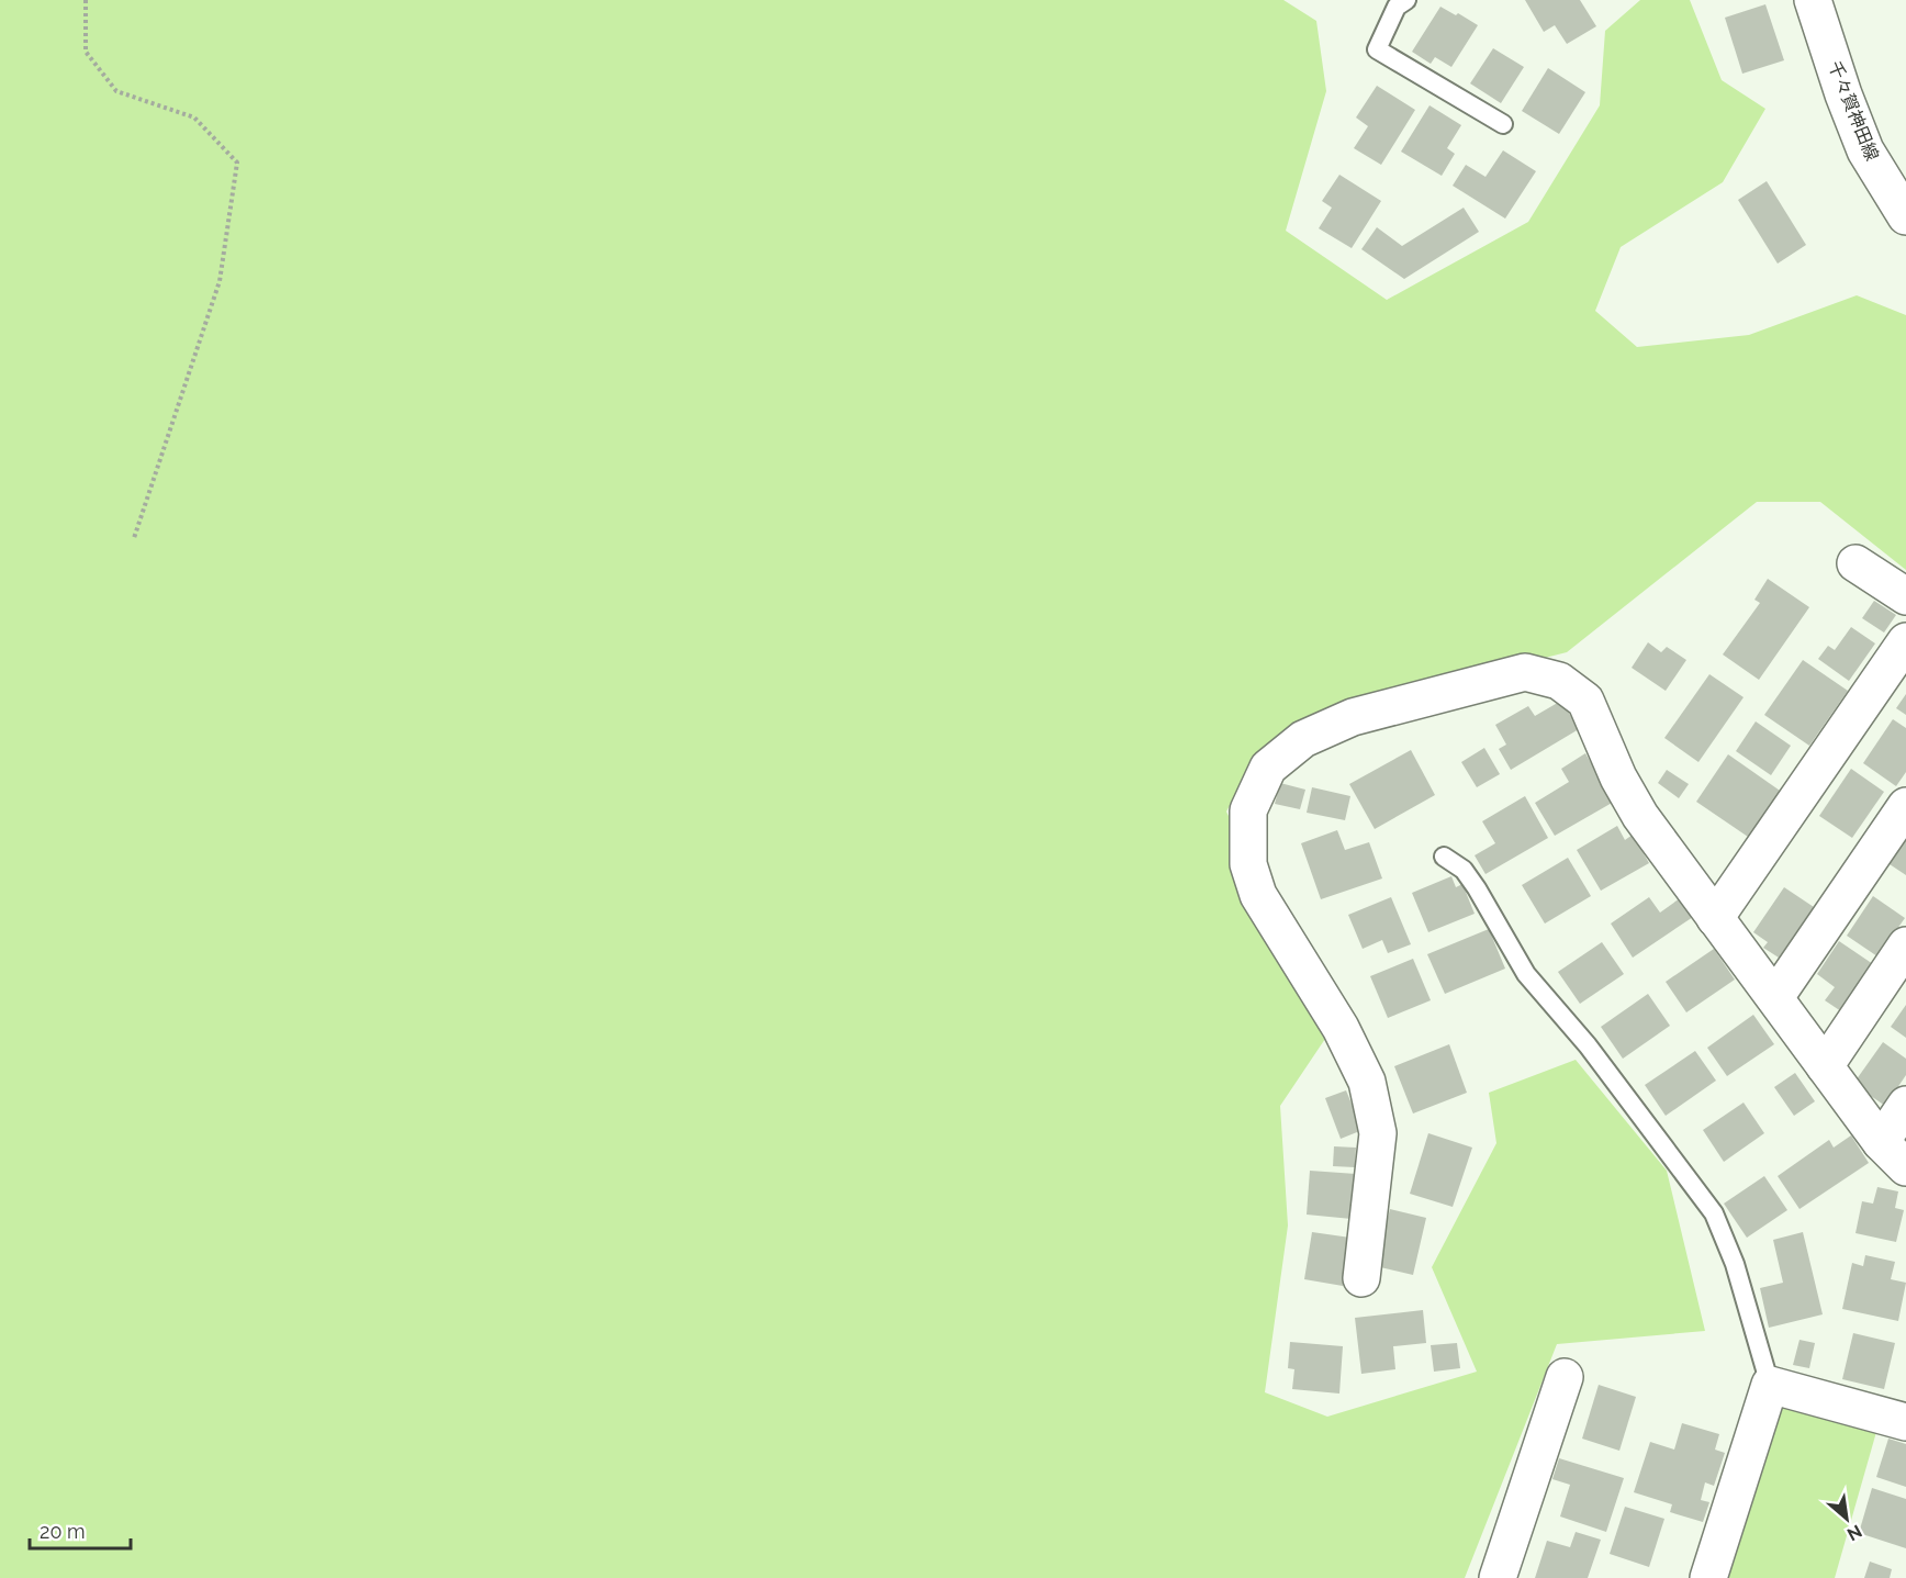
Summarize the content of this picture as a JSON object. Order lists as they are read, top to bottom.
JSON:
{
  "streets": {
    "street": ["千々賀神田線"]
  },
  "scale_bar": "20 m",
  "north": "bottom right"
}
